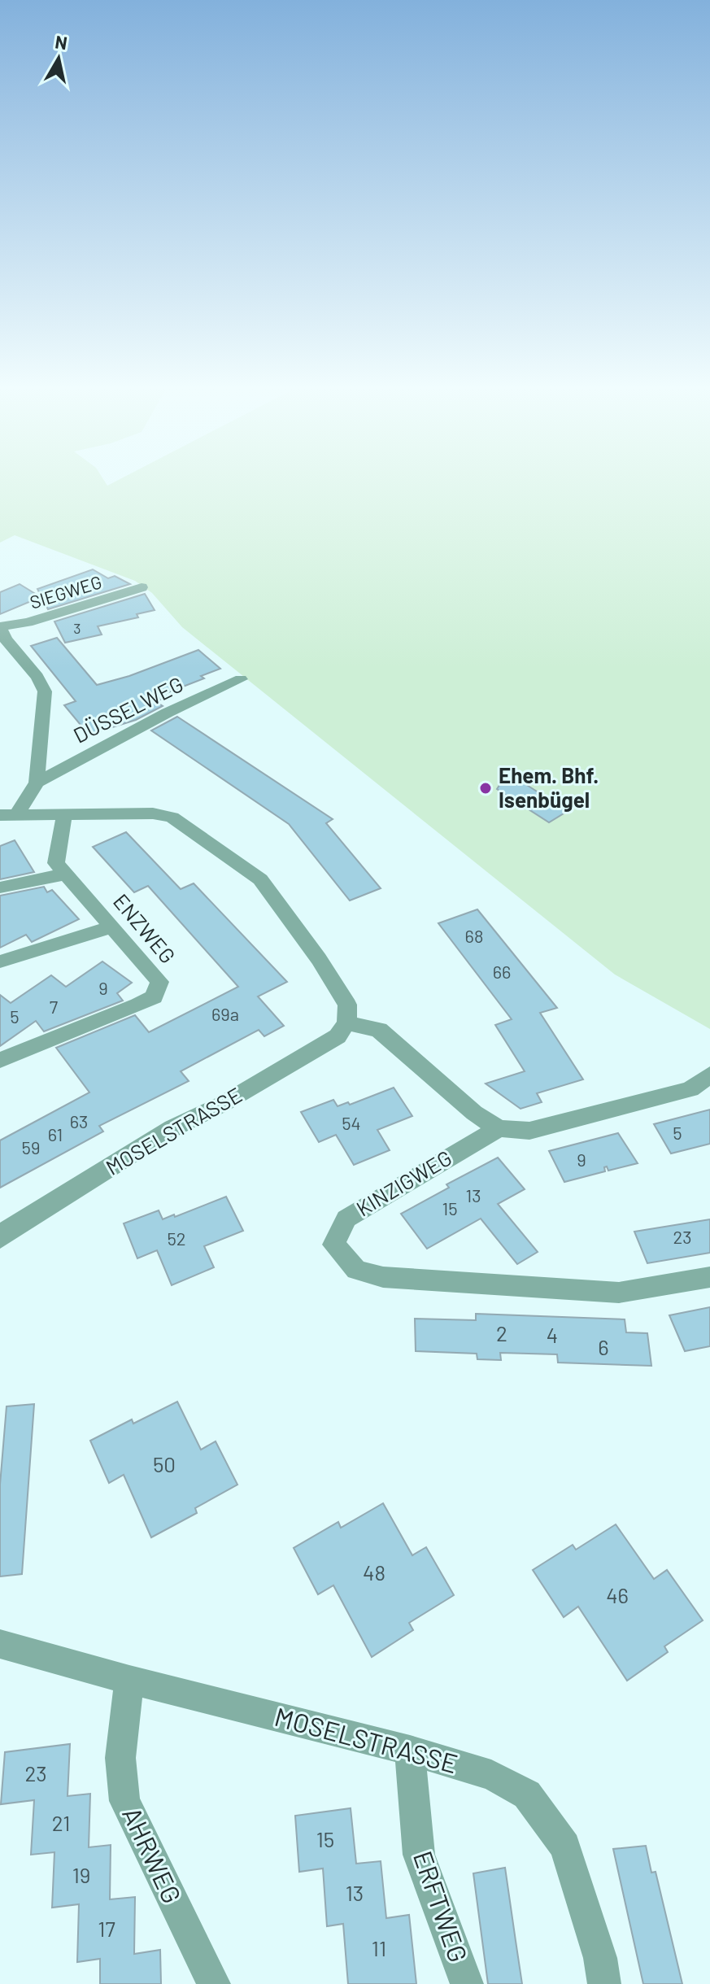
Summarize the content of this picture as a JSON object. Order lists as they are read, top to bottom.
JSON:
{
  "streets": {
    "street": [
      "SIEGWEG",
      "DÜSSELWEG",
      "ENZWEG",
      "MOSELSTRASSE",
      "KINZIGWEG",
      "AHRWEG",
      "ERFTWEG"
    ]
  },
  "crossings": [
    ["MOSELSTRASSE", "AHRWEG"],
    ["MOSELSTRASSE", "ERFTWEG"]
  ],
  "places": ["Ehem. Bhf. Isenbügel"],
  "house_numbers": [
    "3",
    "68",
    "66",
    "9",
    "7",
    "69a",
    "5",
    "63",
    "54",
    "5",
    "61",
    "59",
    "9",
    "13",
    "15",
    "23",
    "52",
    "2",
    "4",
    "6",
    "50",
    "48",
    "46",
    "23",
    "21",
    "15",
    "19",
    "13",
    "17",
    "11"
  ],
  "north": "top"
}
